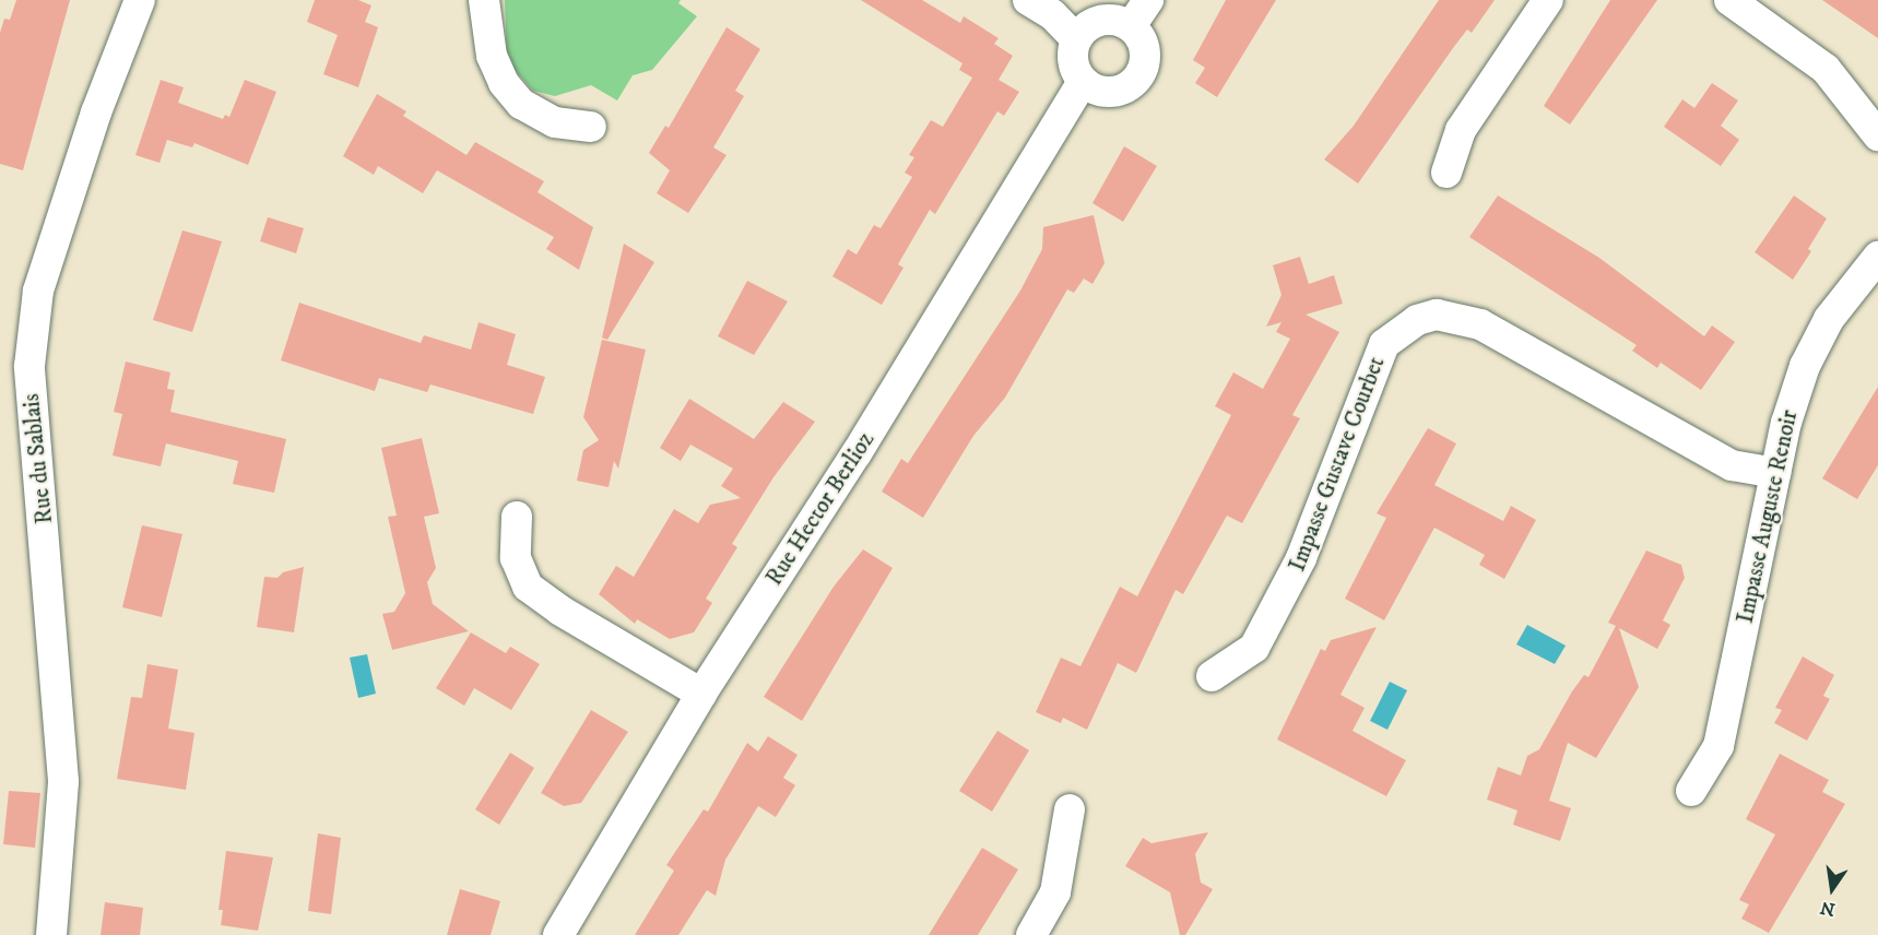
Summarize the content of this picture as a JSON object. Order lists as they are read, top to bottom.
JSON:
{
  "streets": {
    "street": [
      "Rue du Sablais",
      "Impasse Gustave Courbet",
      "Rue Hector Berlioz",
      "Impasse Auguste Renoir"
    ]
  },
  "crossings": [
    ["Impasse Gustave Courbet", "Impasse Auguste Renoir"]
  ],
  "north": "bottom"
}
